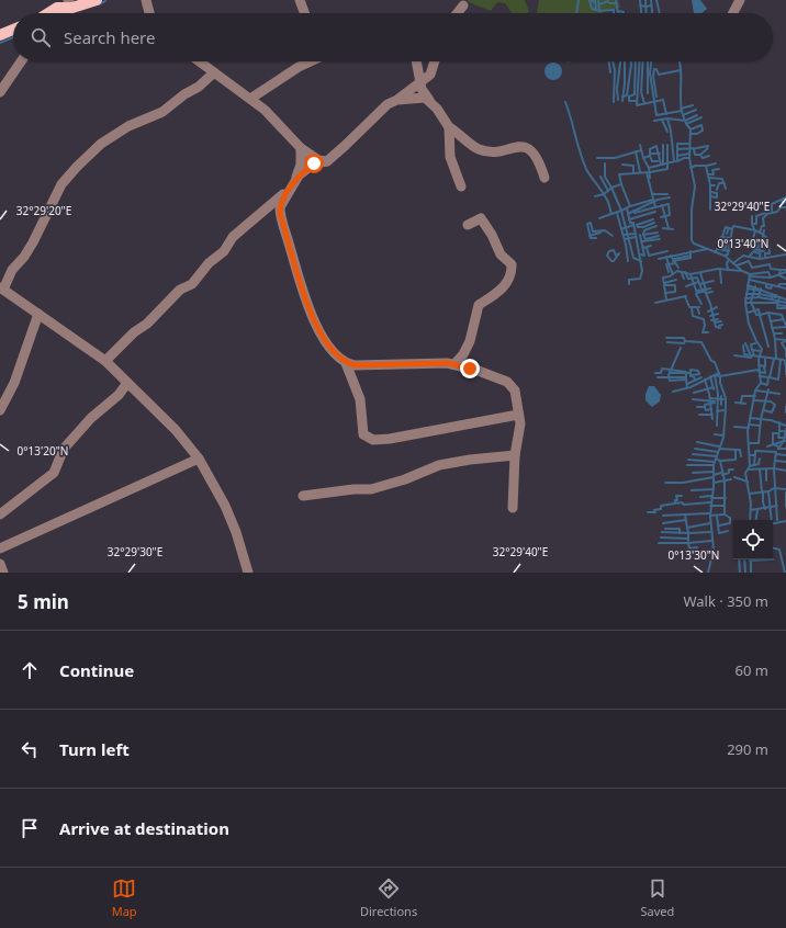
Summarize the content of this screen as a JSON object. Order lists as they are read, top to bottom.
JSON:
{
  "page": {
    "search": "Search here",
    "heading": ["5 min", "Walk · 350 m"],
    "list": [
      ["Continue", "60 m"],
      ["Turn left", "290 m"],
      "Arrive at destination"
    ],
    "nav": ["Map", "Directions", "Saved"]
  },
  "coordinates": [
    "32°29'40\"E",
    "32°29'20\"E",
    "0°13'40\"N",
    "0°13'20\"N",
    "32°29'30\"E",
    "0°13'30\"N"
  ]
}
